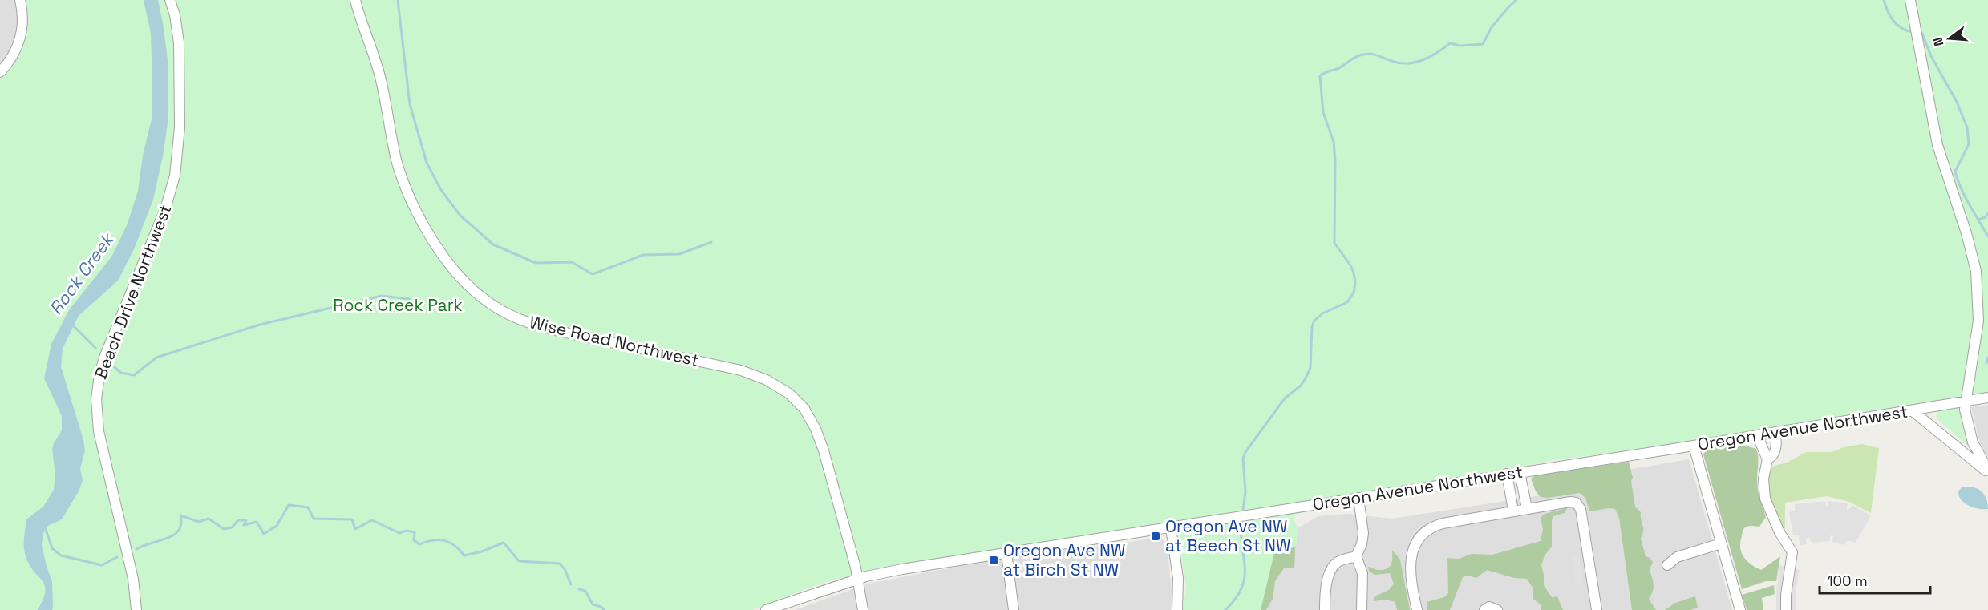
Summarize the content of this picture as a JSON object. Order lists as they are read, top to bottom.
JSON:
{
  "streets": {
    "street": ["Beach Drive Northwest", "Wise Road Northwest", "Oregon Avenue Northwest"]
  },
  "crossings": [
    ["Wise Road Northwest", "Oregon Avenue Northwest"]
  ],
  "water": ["Rock Creek"],
  "parks": ["Rock Creek Park"],
  "places": {
    "transit": ["Oregon Ave NW at Beech St NW", "Oregon Ave NW at Birch St NW"]
  },
  "scale_bar": "100 m",
  "north": "left"
}
